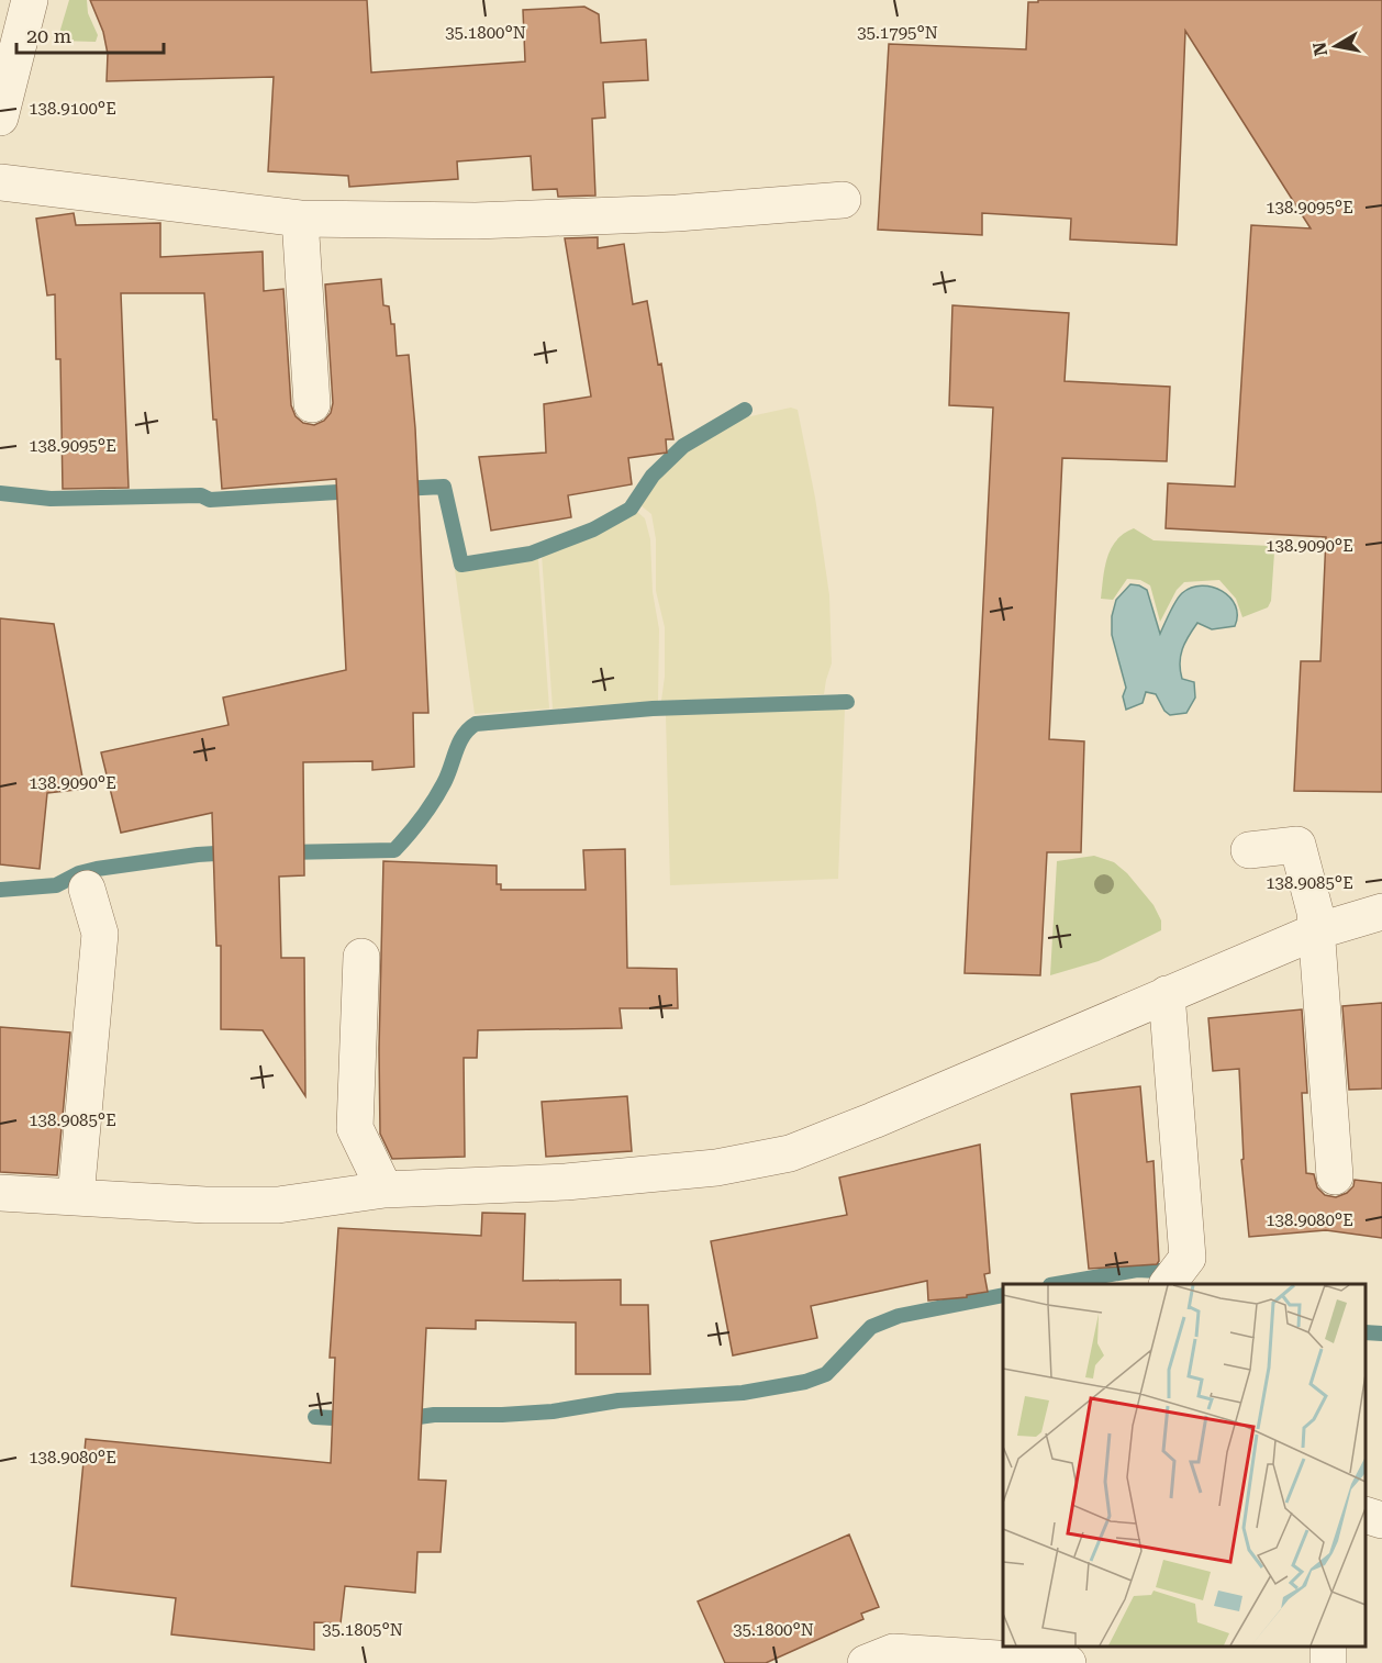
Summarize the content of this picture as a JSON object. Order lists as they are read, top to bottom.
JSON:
{
  "scale_bar": "20 m",
  "north": "left",
  "coordinates": [
    "35.1800°N",
    "35.1795°N",
    "138.9100°E",
    "138.9095°E",
    "138.9090°E",
    "138.9085°E",
    "138.9080°E",
    "35.1805°N"
  ]
}
